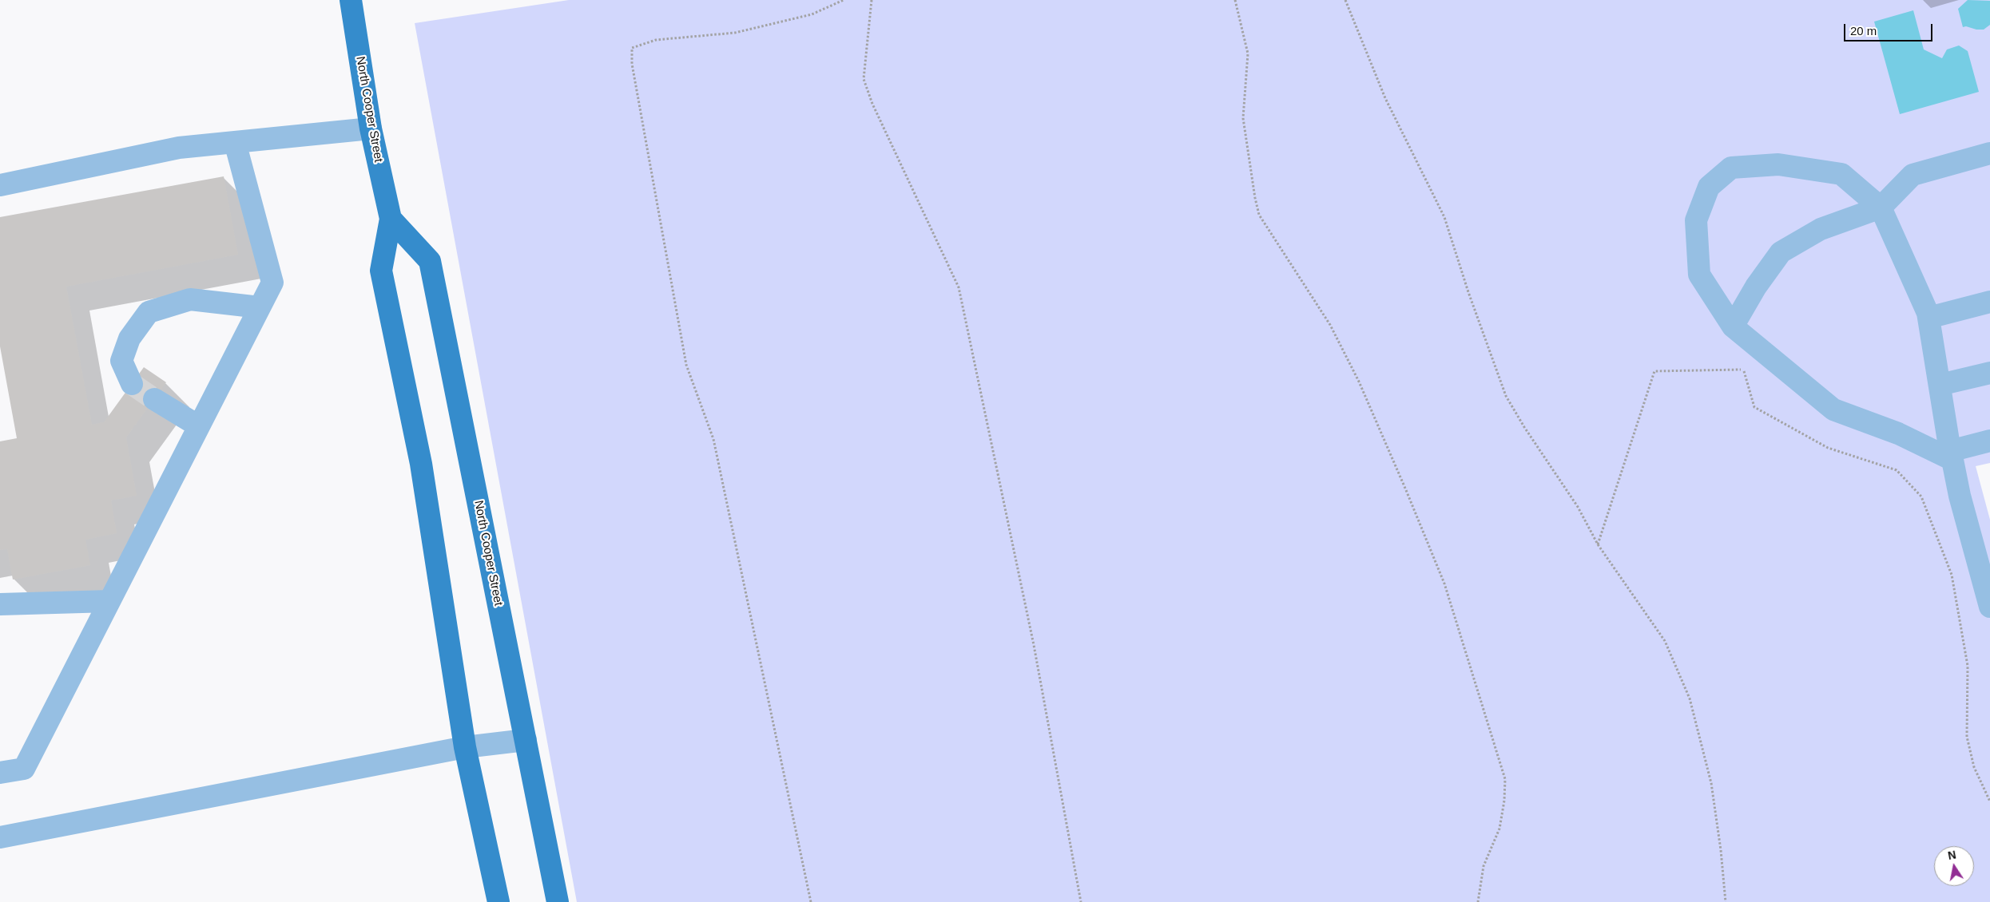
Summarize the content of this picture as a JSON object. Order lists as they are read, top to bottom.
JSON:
{
  "streets": {
    "main road": ["North Cooper Street"]
  },
  "scale_bar": "20 m",
  "north": "top"
}
